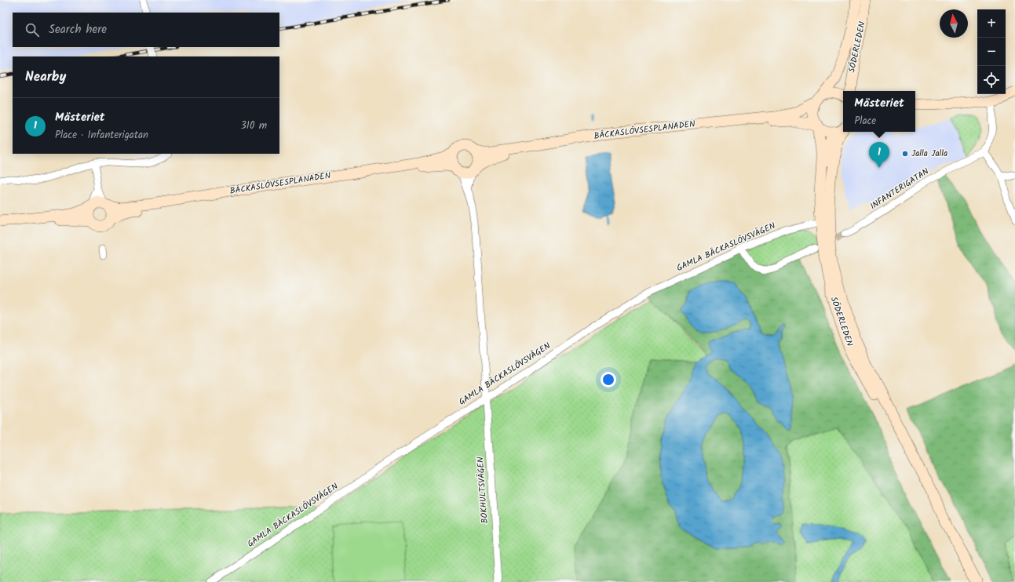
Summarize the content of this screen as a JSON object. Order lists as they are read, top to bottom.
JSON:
{
  "streets": {
    "street": [
      "SÖDERLEDEN",
      "BÄCKASLÖVSESPLANADEN",
      "INFANTERIGATAN",
      "GAMLA BÄCKASLÖVSVÄGEN",
      "BOKHULTSVÄGEN"
    ]
  },
  "crossings": [
    ["SÖDERLEDEN", "BÄCKASLÖVSESPLANADEN"],
    ["SÖDERLEDEN", "GAMLA BÄCKASLÖVSVÄGEN"],
    ["BÄCKASLÖVSESPLANADEN", "BOKHULTSVÄGEN"],
    ["GAMLA BÄCKASLÖVSVÄGEN", "BOKHULTSVÄGEN"]
  ],
  "places": ["Jalla Jalla"],
  "north": "top",
  "page": {
    "map_buttons": ["+", "−"],
    "search": "Search here",
    "heading": "Nearby",
    "popup": ["Mästeriet", "Place"],
    "list": [
      {
        "mark": "1",
        "name": "Mästeriet",
        "note": "Place · Infanterigatan",
        "value": "310 m"
      }
    ],
    "pins": "1"
  }
}
